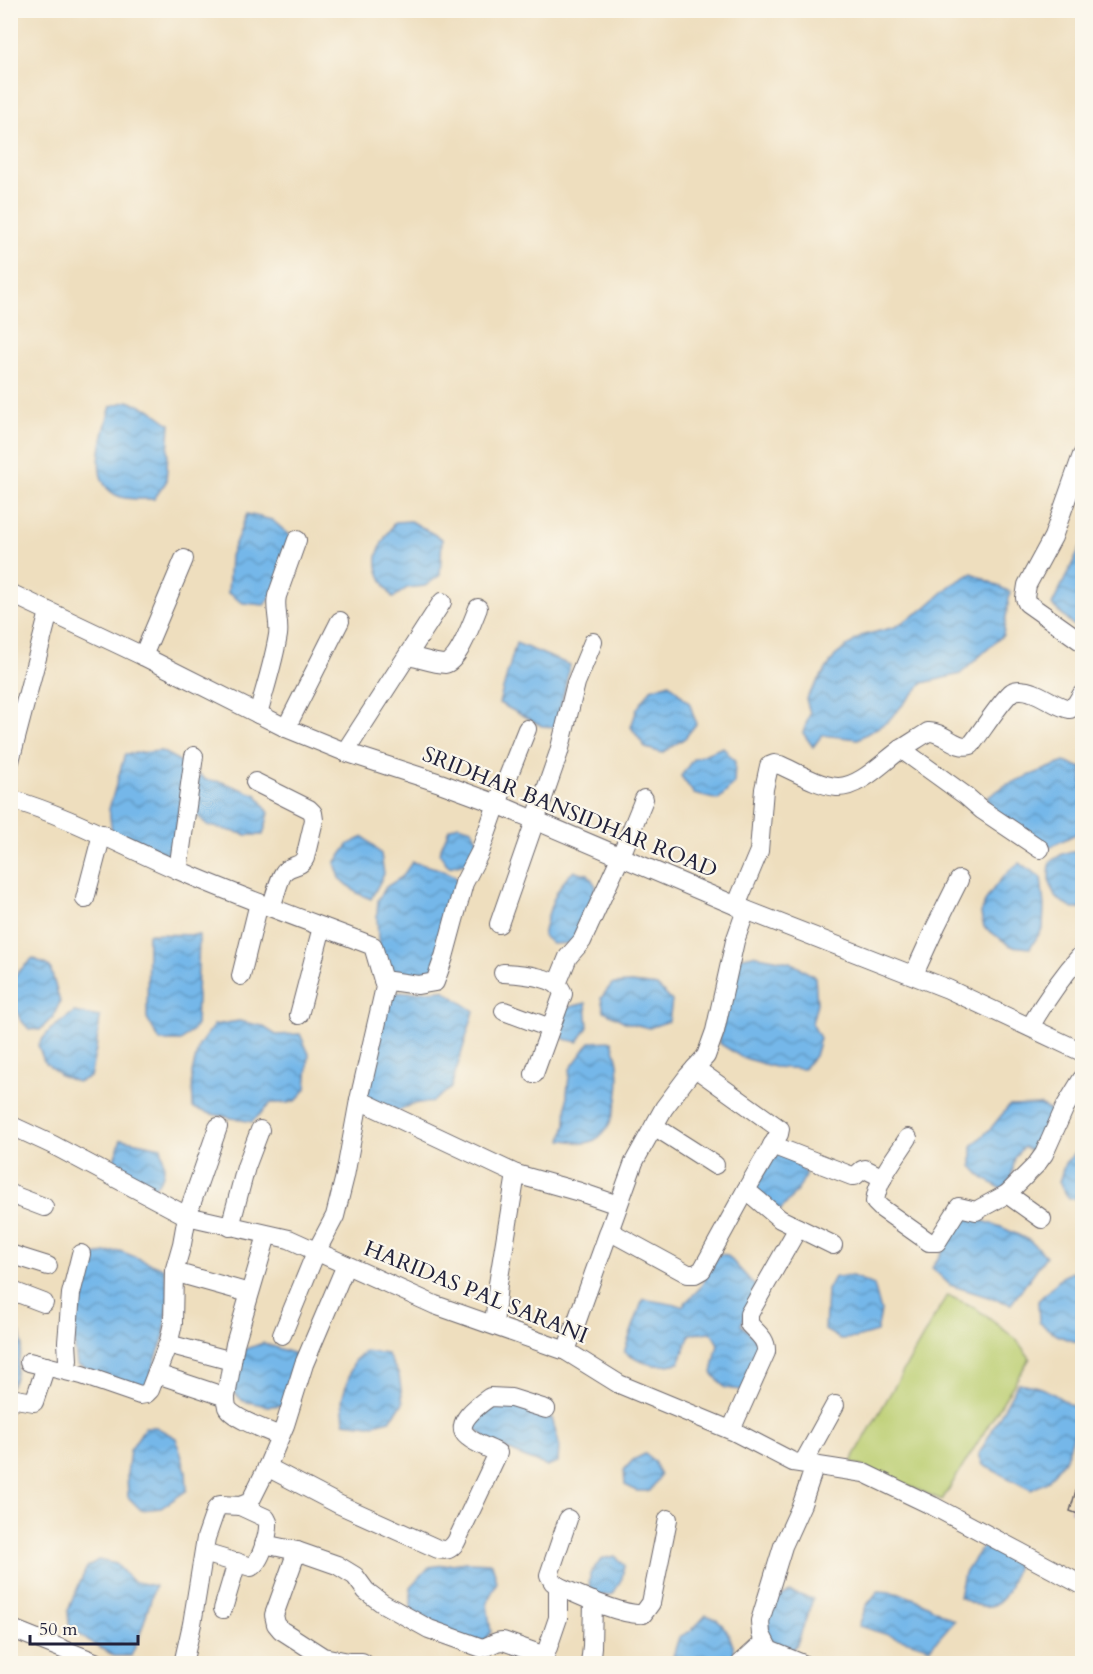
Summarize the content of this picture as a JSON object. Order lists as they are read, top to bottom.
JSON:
{
  "streets": {
    "street": ["SRIDHAR BANSIDHAR ROAD", "HARIDAS PAL SARANI"]
  },
  "scale_bar": "50 m"
}
